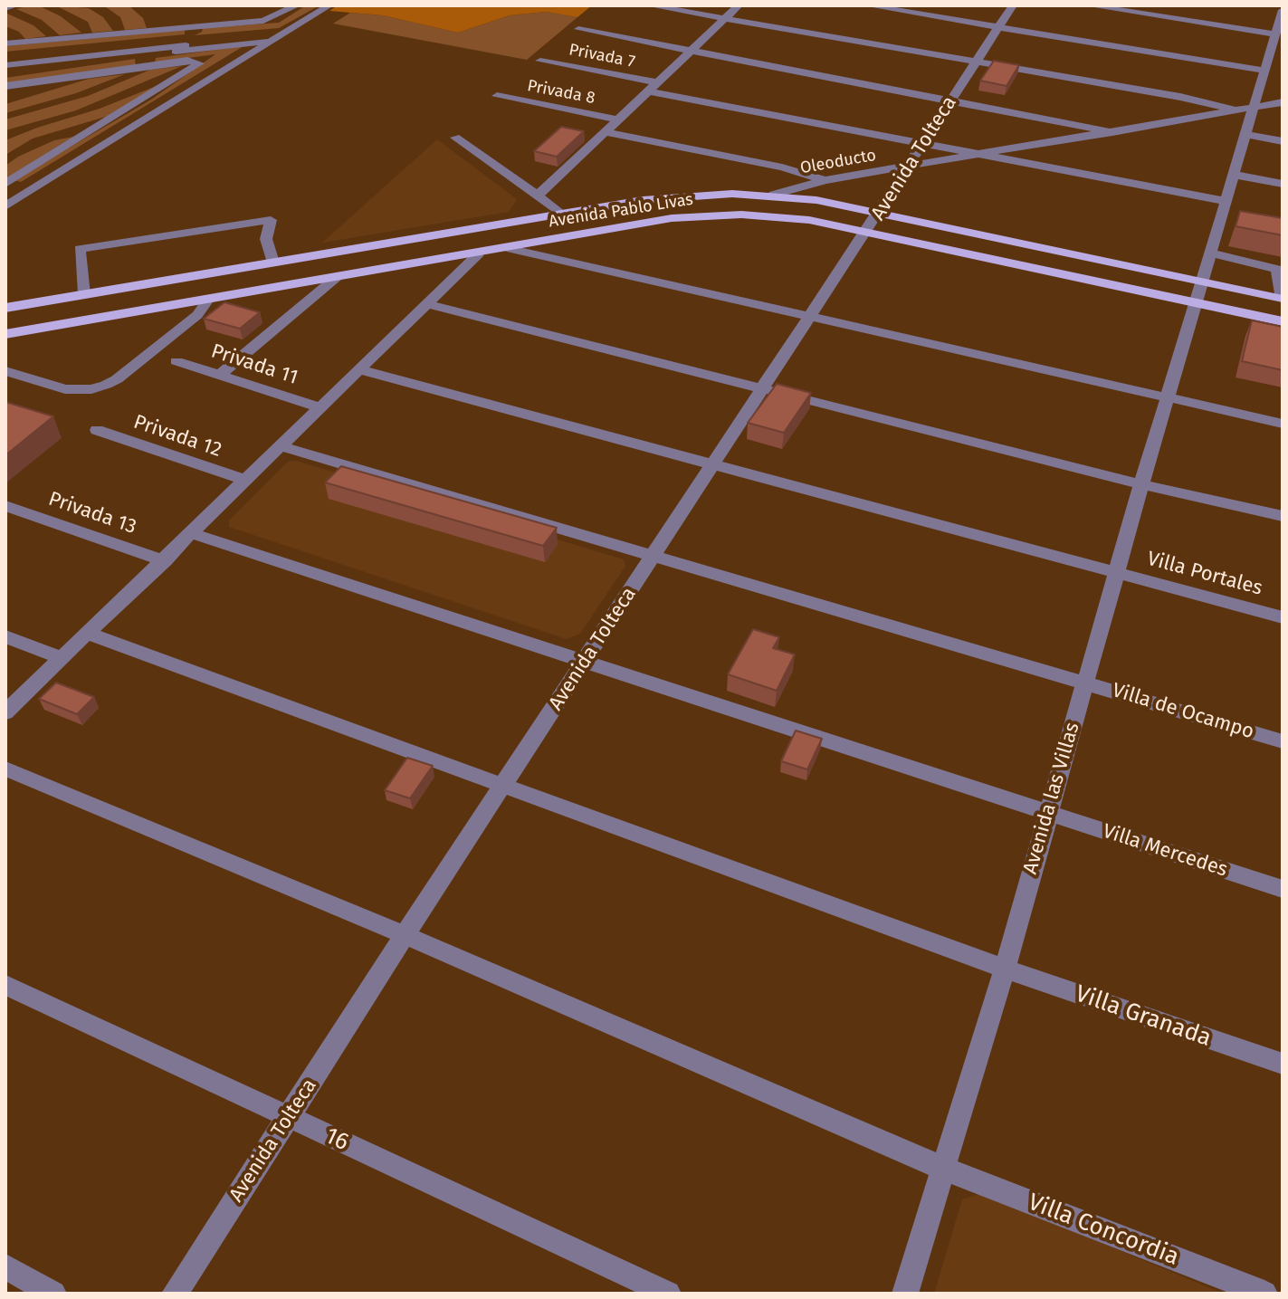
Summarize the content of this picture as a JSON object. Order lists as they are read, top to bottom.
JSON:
{
  "streets": {
    "main road": ["Avenida Pablo Livas"],
    "street": [
      "Privada 7",
      "Privada 8",
      "Avenida Tolteca",
      "Oleoducto",
      "Privada 11",
      "Privada 12",
      "Privada 13",
      "Villa Portales",
      "Villa de Ocampo",
      "Avenida las Villas",
      "Villa Mercedes",
      "Villa Granada",
      "16",
      "Villa Concordia"
    ]
  },
  "crossings": [
    ["Privada 7", "Avenida Tolteca"],
    ["Privada 7", "Oleoducto"],
    ["Avenida Tolteca", "Oleoducto"],
    ["Avenida Tolteca", "Avenida Pablo Livas"],
    ["Avenida Tolteca", "Villa Portales"],
    ["Avenida Tolteca", "Villa de Ocampo"],
    ["Avenida Tolteca", "Villa Mercedes"],
    ["Avenida Tolteca", "Villa Granada"],
    ["Avenida Tolteca", "16"],
    ["Avenida Tolteca", "Villa Concordia"],
    ["Oleoducto", "Avenida Pablo Livas"],
    ["Avenida Pablo Livas", "Avenida las Villas"],
    ["Villa Portales", "Avenida las Villas"],
    ["Villa de Ocampo", "Avenida las Villas"],
    ["Avenida las Villas", "Villa Mercedes"],
    ["Avenida las Villas", "Villa Granada"],
    ["Avenida las Villas", "Villa Concordia"]
  ]
}
